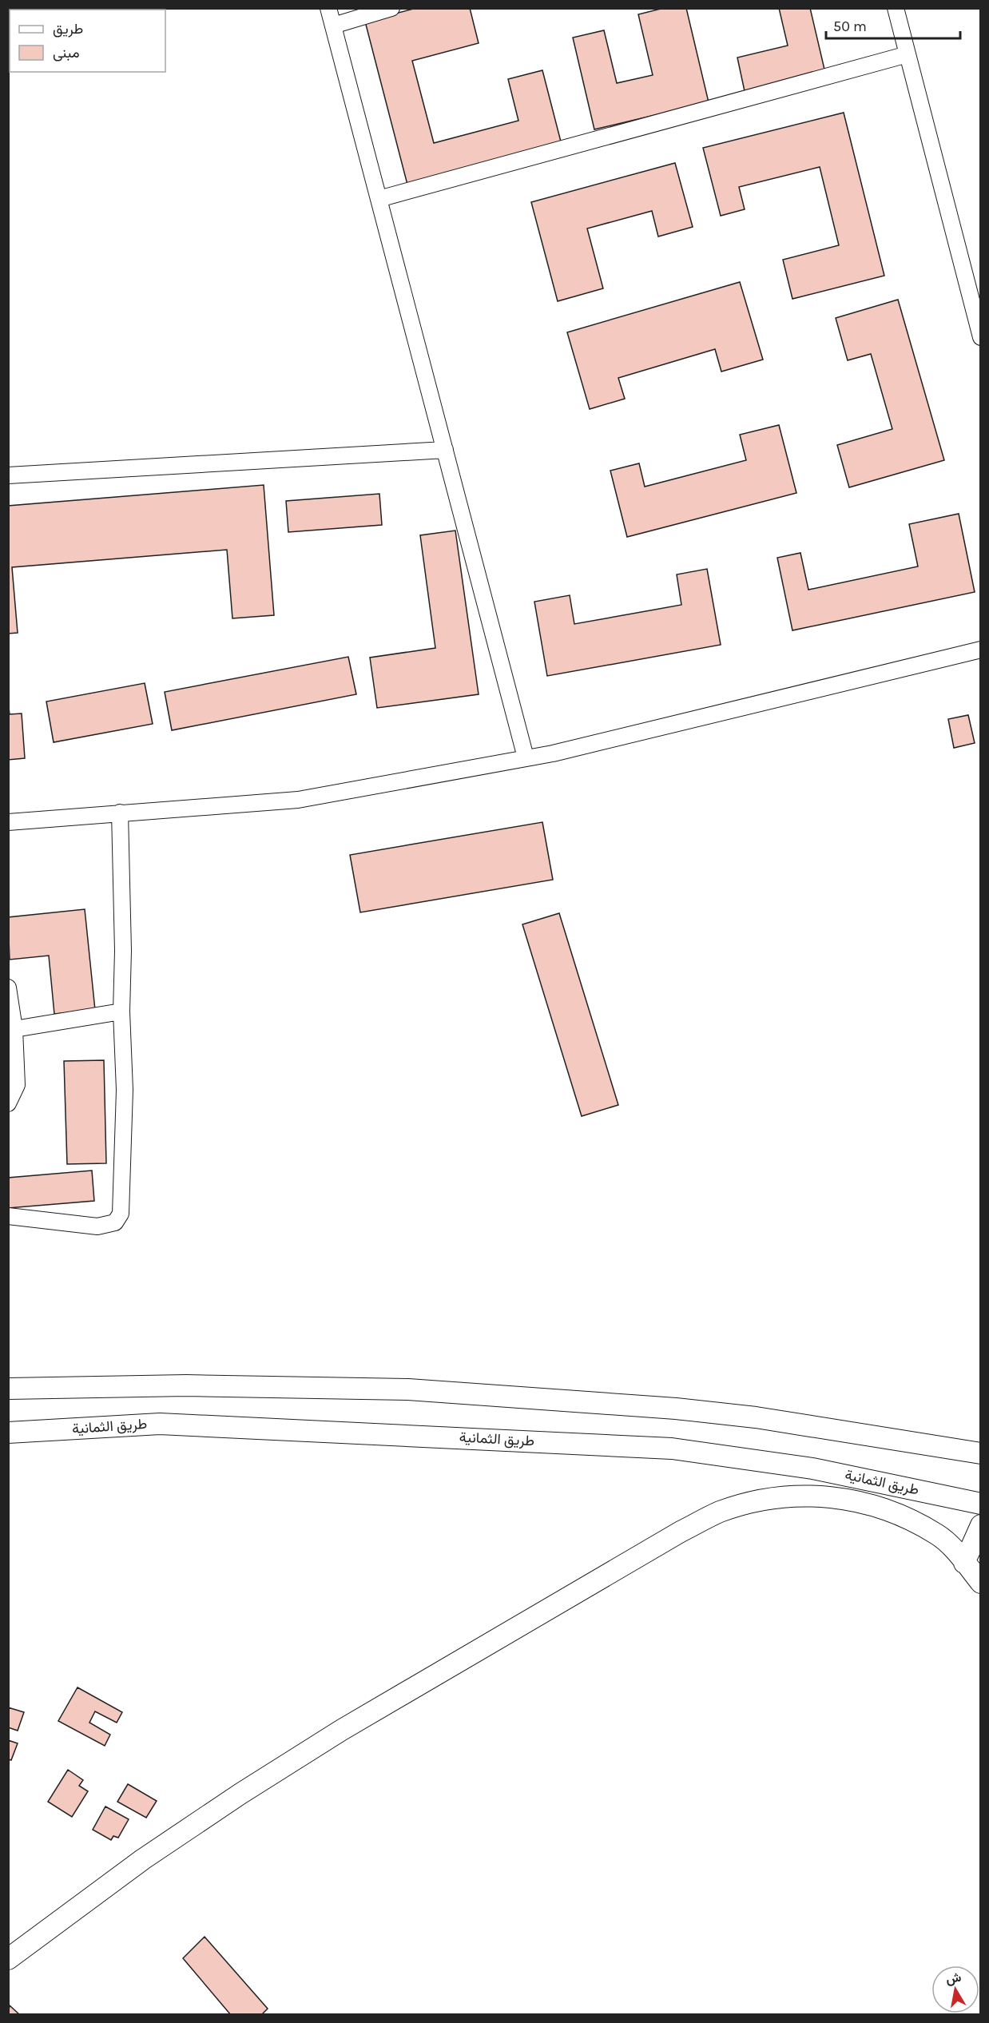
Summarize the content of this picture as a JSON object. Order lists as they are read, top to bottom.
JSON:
{
  "streets": {
    "street": ["طريق الثمانية"]
  },
  "legend": ["طريق", "مبنى"],
  "scale_bar": "50 m",
  "north": "top"
}
